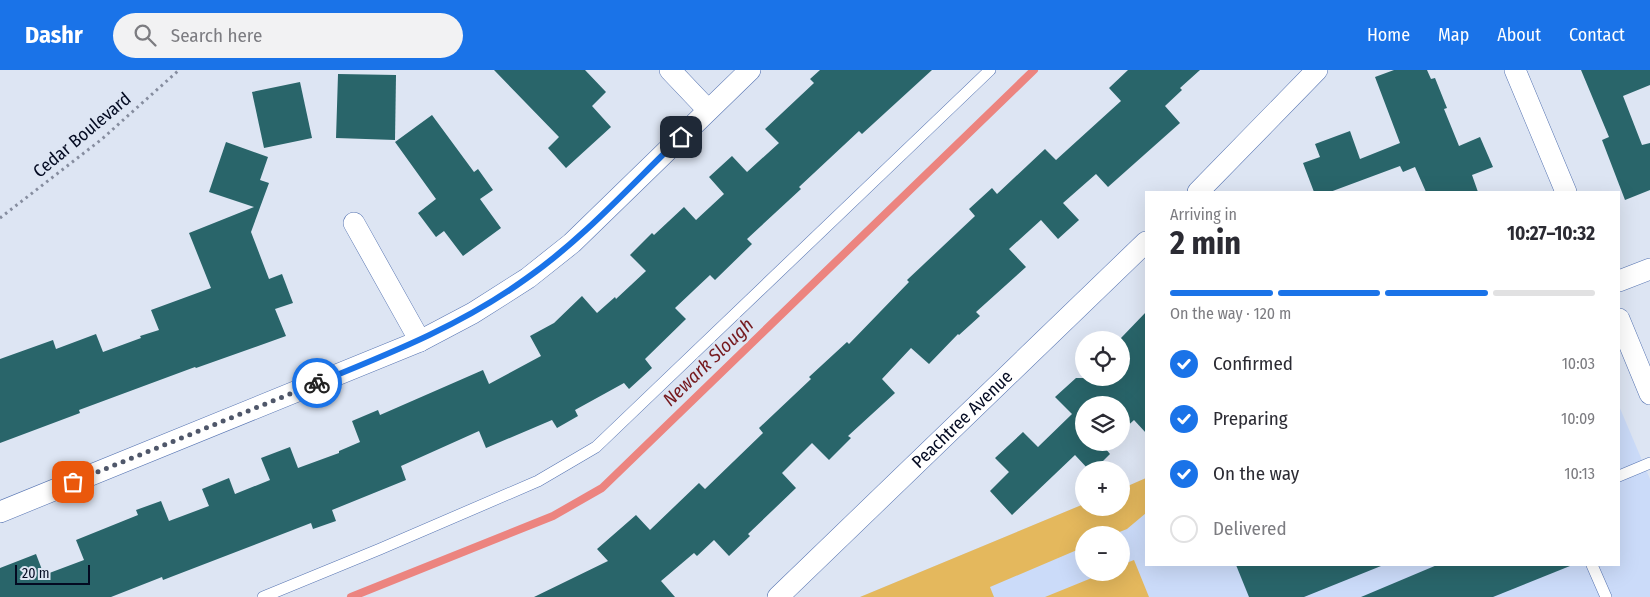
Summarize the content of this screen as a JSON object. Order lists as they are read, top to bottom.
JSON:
{
  "streets": {
    "street": ["Peachtree Avenue"],
    "path": ["Cedar Boulevard"]
  },
  "water": ["Newark Slough"],
  "scale_bar": "20 m",
  "page": {
    "header": "Dashr",
    "search": "Search here",
    "nav": [
      "Home",
      "Map",
      "About",
      "Contact"
    ],
    "heading": ["2 min", "Arriving in", "10:27–10:32"],
    "bar": "On the way · 120 m",
    "map_buttons": ["+", "−"],
    "list": [
      ["Confirmed", "10:03"],
      ["Preparing", "10:09"],
      ["On the way", "10:13"],
      "Delivered"
    ],
    "scale": "20 m"
  }
}
